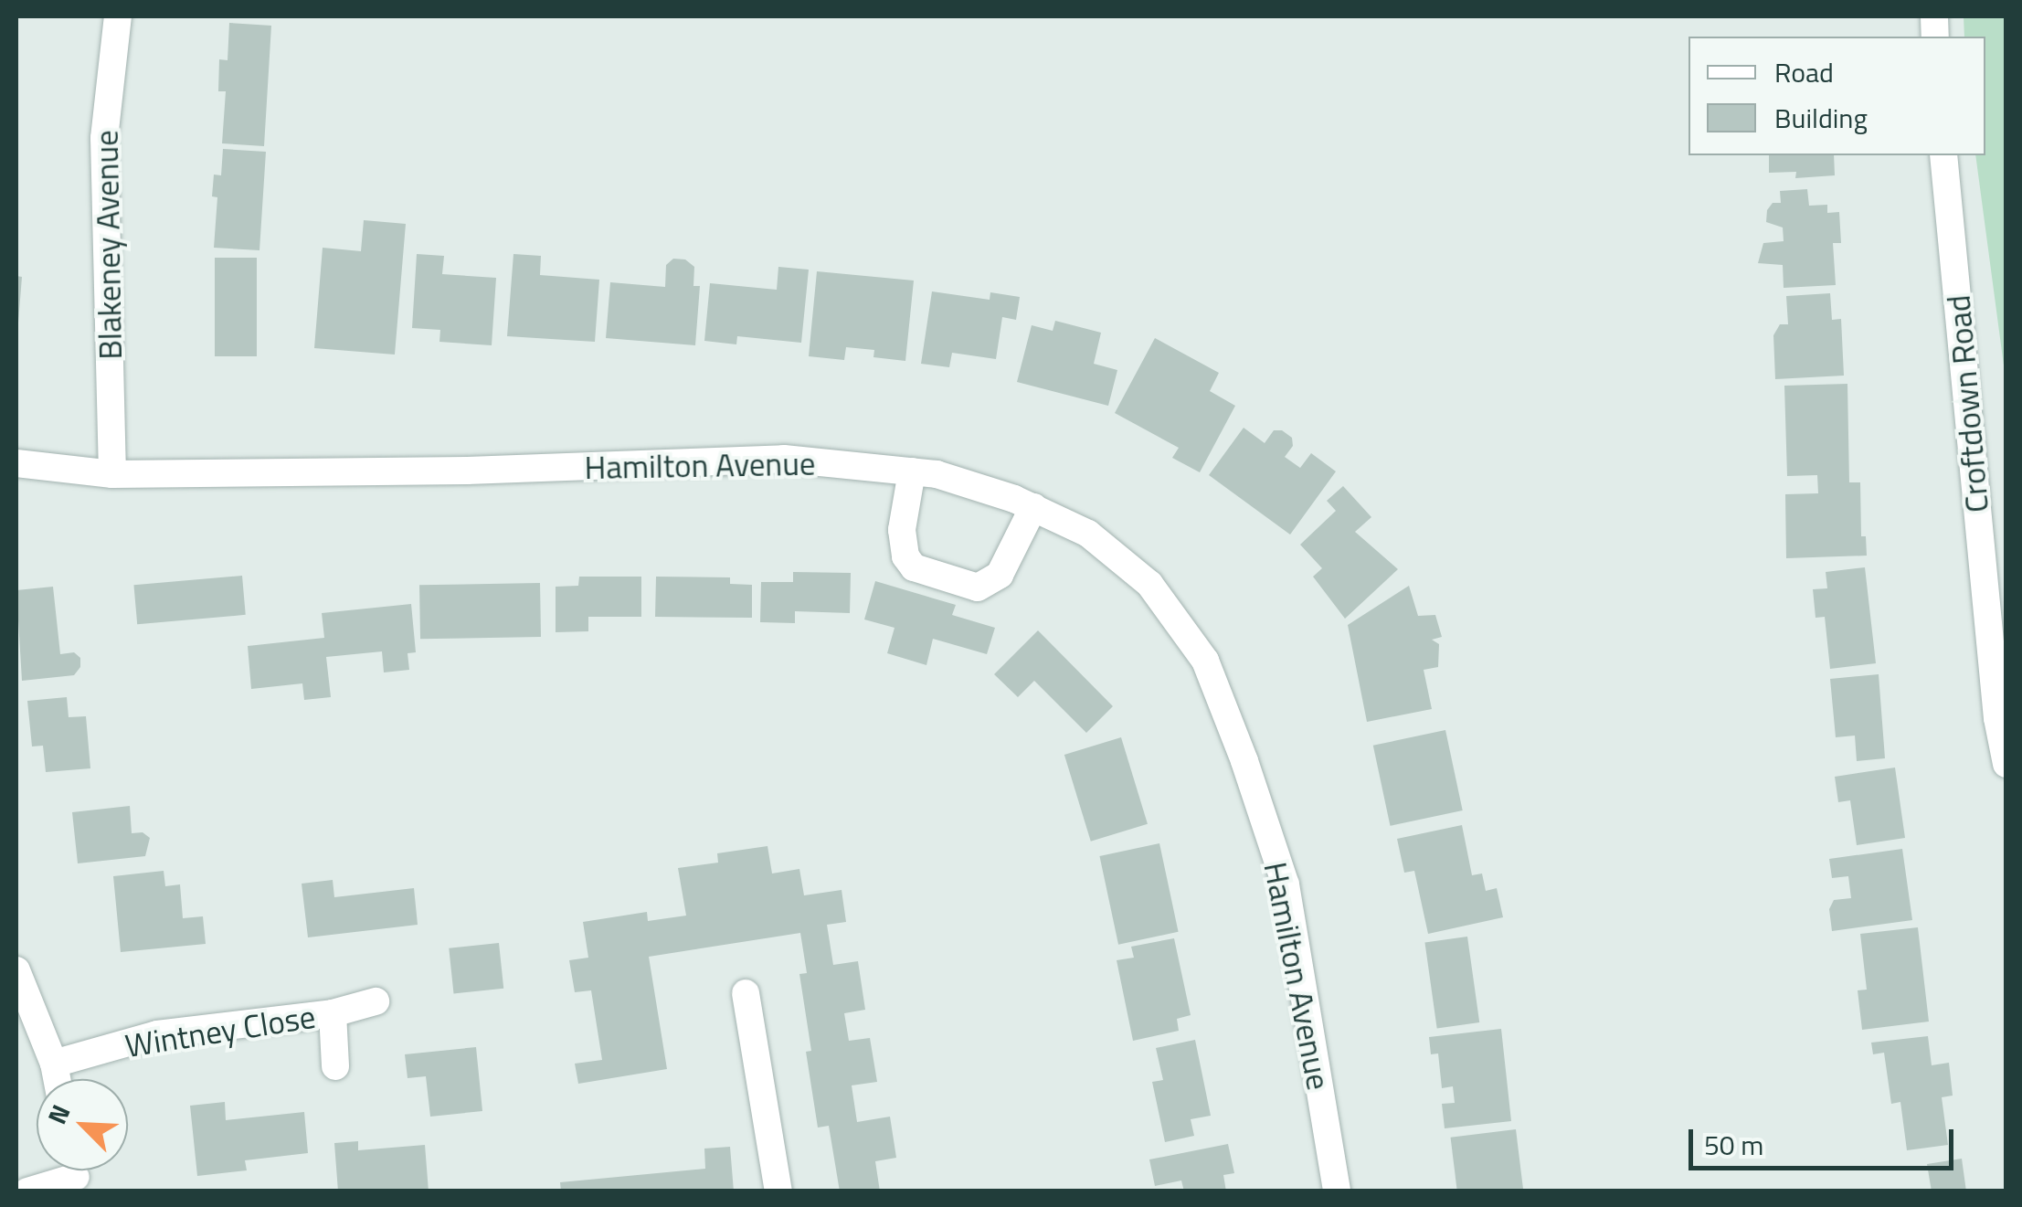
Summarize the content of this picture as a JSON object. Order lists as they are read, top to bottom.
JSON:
{
  "streets": {
    "street": [
      "Blakeney Avenue",
      "Croftdown Road",
      "Hamilton Avenue",
      "Wintney Close"
    ]
  },
  "crossings": [
    ["Blakeney Avenue", "Hamilton Avenue"]
  ],
  "legend": ["Road", "Building"],
  "scale_bar": "50 m",
  "north": "top left"
}
